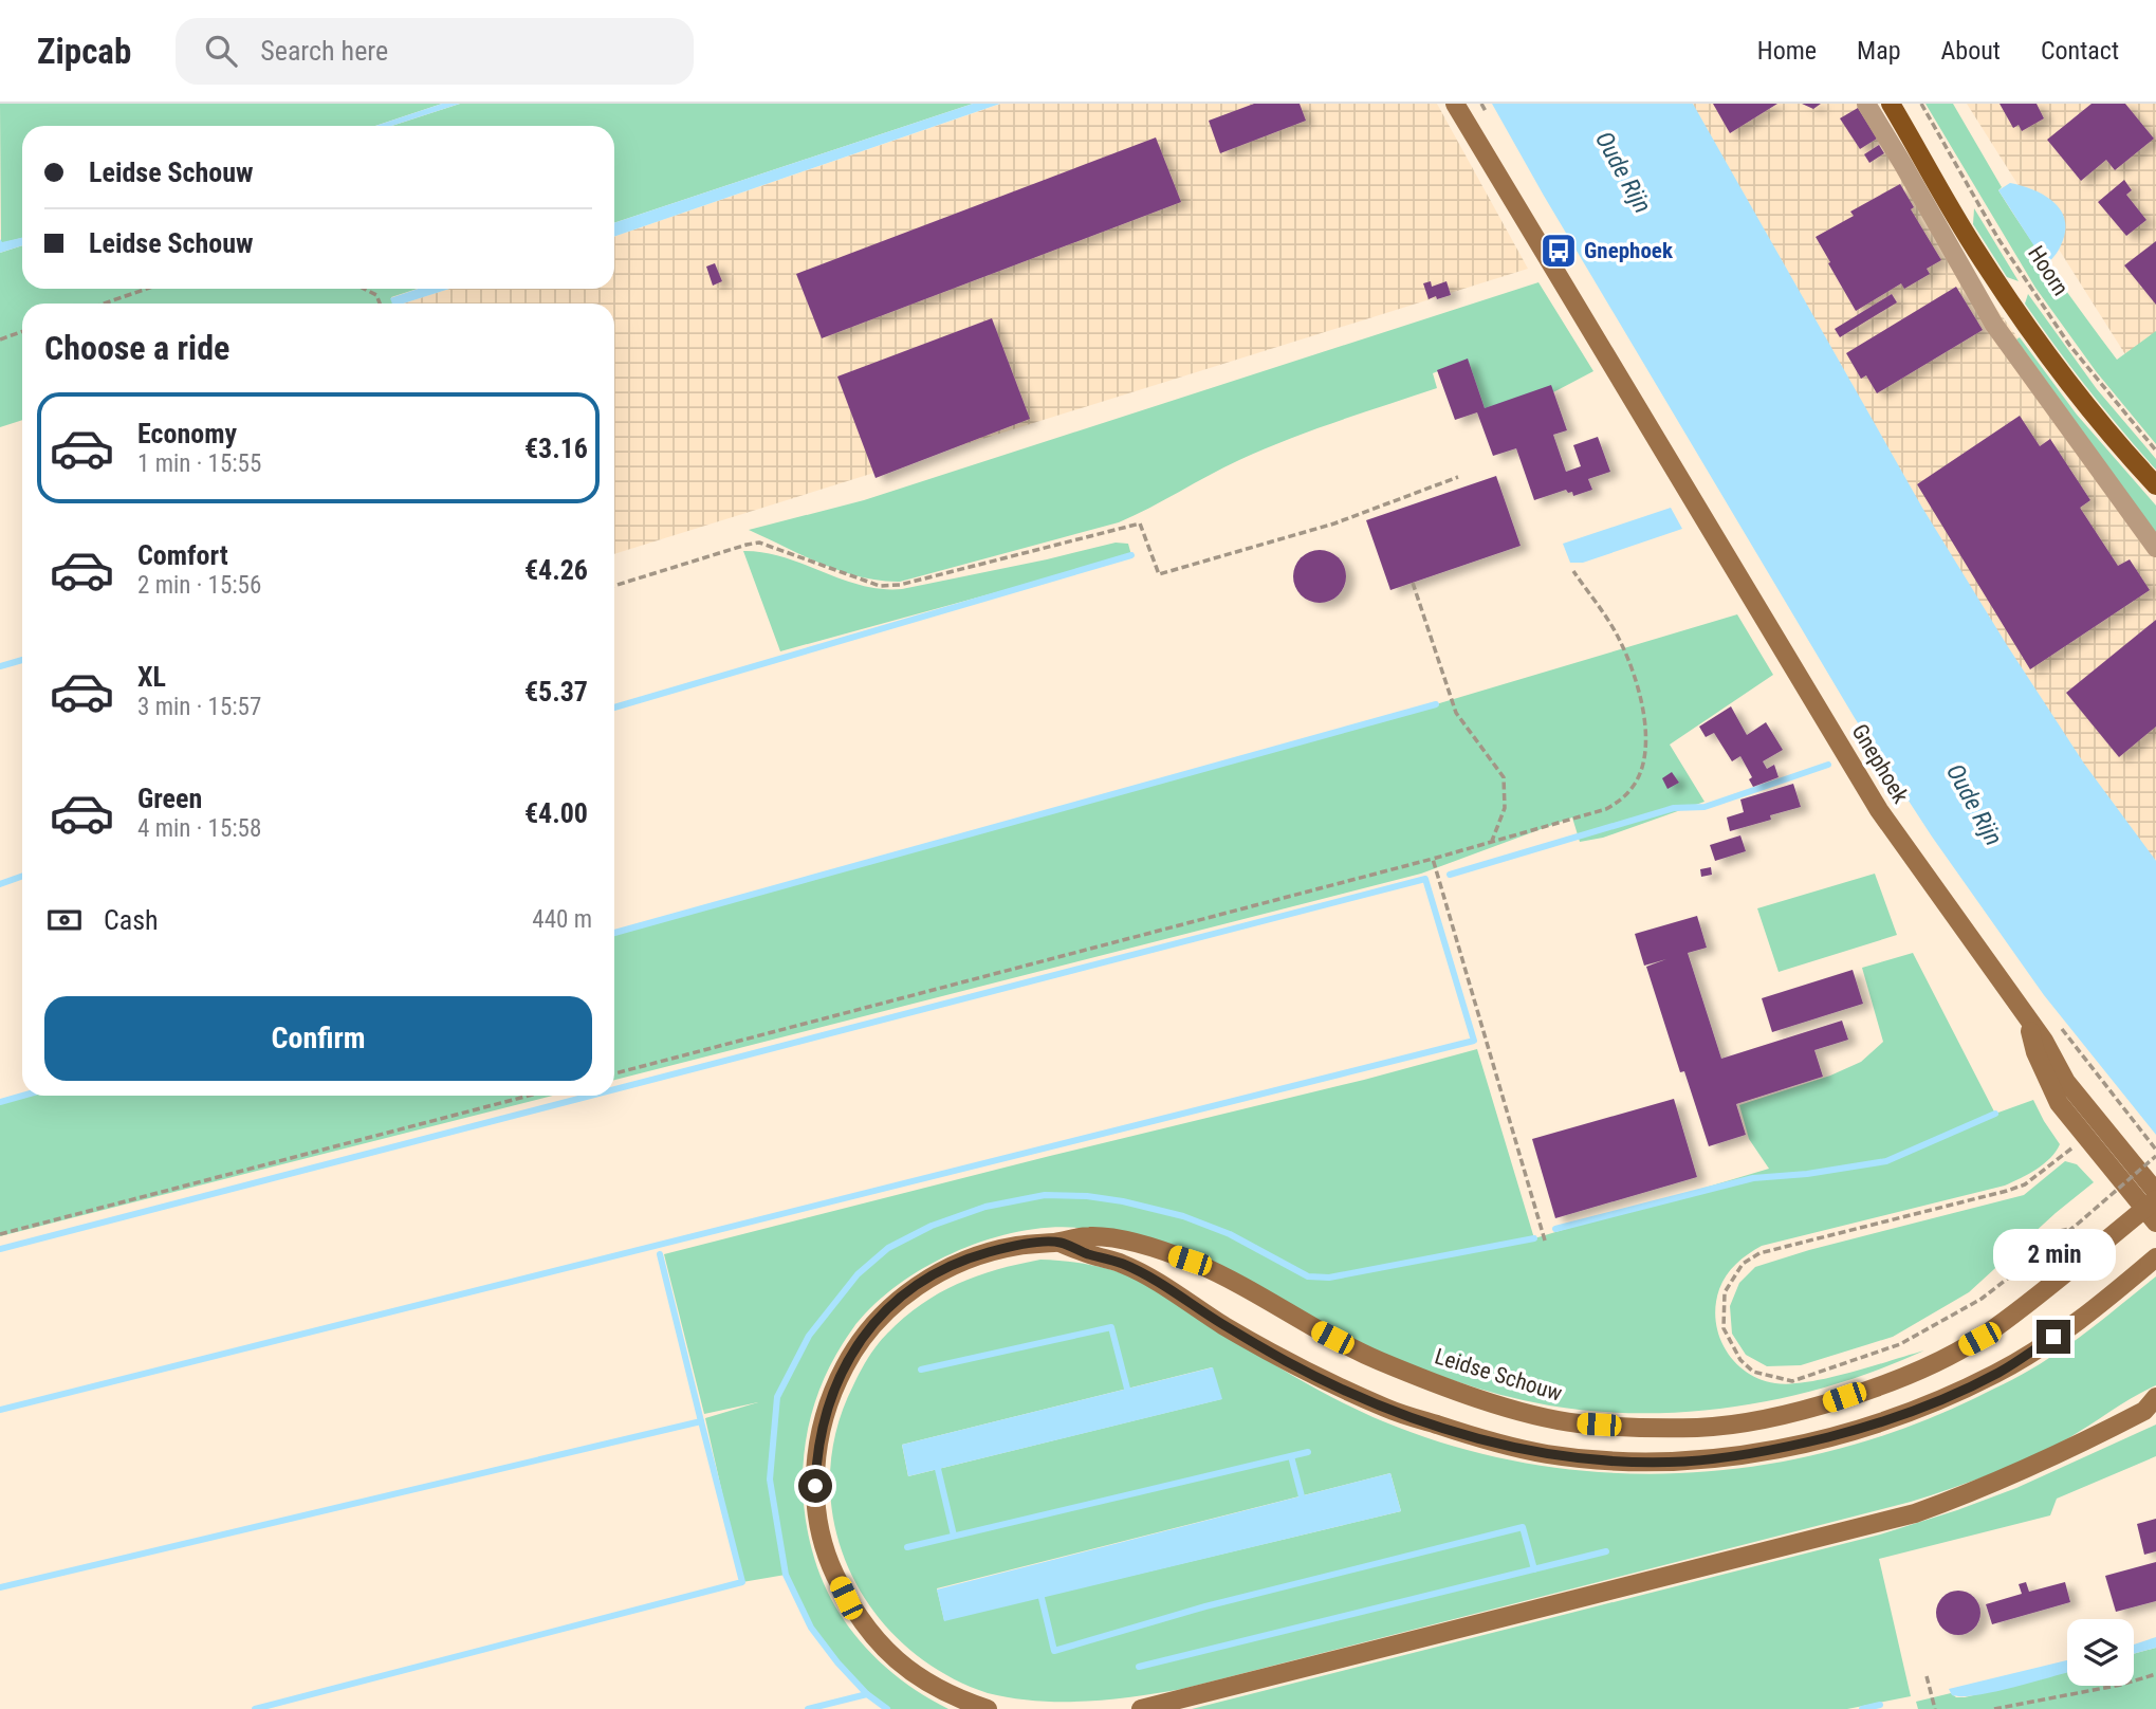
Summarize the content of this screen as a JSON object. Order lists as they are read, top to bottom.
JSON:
{
  "streets": {
    "street": ["Gnephoek", "Leidse Schouw"],
    "path": ["Hoorn"]
  },
  "water": ["Oude Rijn"],
  "places": {
    "bus stop": ["Gnephoek"]
  },
  "page": {
    "header": "Zipcab",
    "search": "Search here",
    "nav": [
      "Home",
      "Map",
      "About",
      "Contact"
    ],
    "banner": ["Leidse Schouw", "Leidse Schouw"],
    "heading": "Choose a ride",
    "list": [
      {
        "name": "Economy",
        "note": "1 min · 15:55",
        "value": "€3.16"
      },
      {
        "name": "Comfort",
        "note": "2 min · 15:56",
        "value": "€4.26"
      },
      {
        "name": "XL",
        "note": "3 min · 15:57",
        "value": "€5.37"
      },
      {
        "name": "Green",
        "note": "4 min · 15:58",
        "value": "€4.00"
      }
    ],
    "pay": ["Cash", "440 m"],
    "buttons": "Confirm",
    "bubble": "2 min"
  }
}
